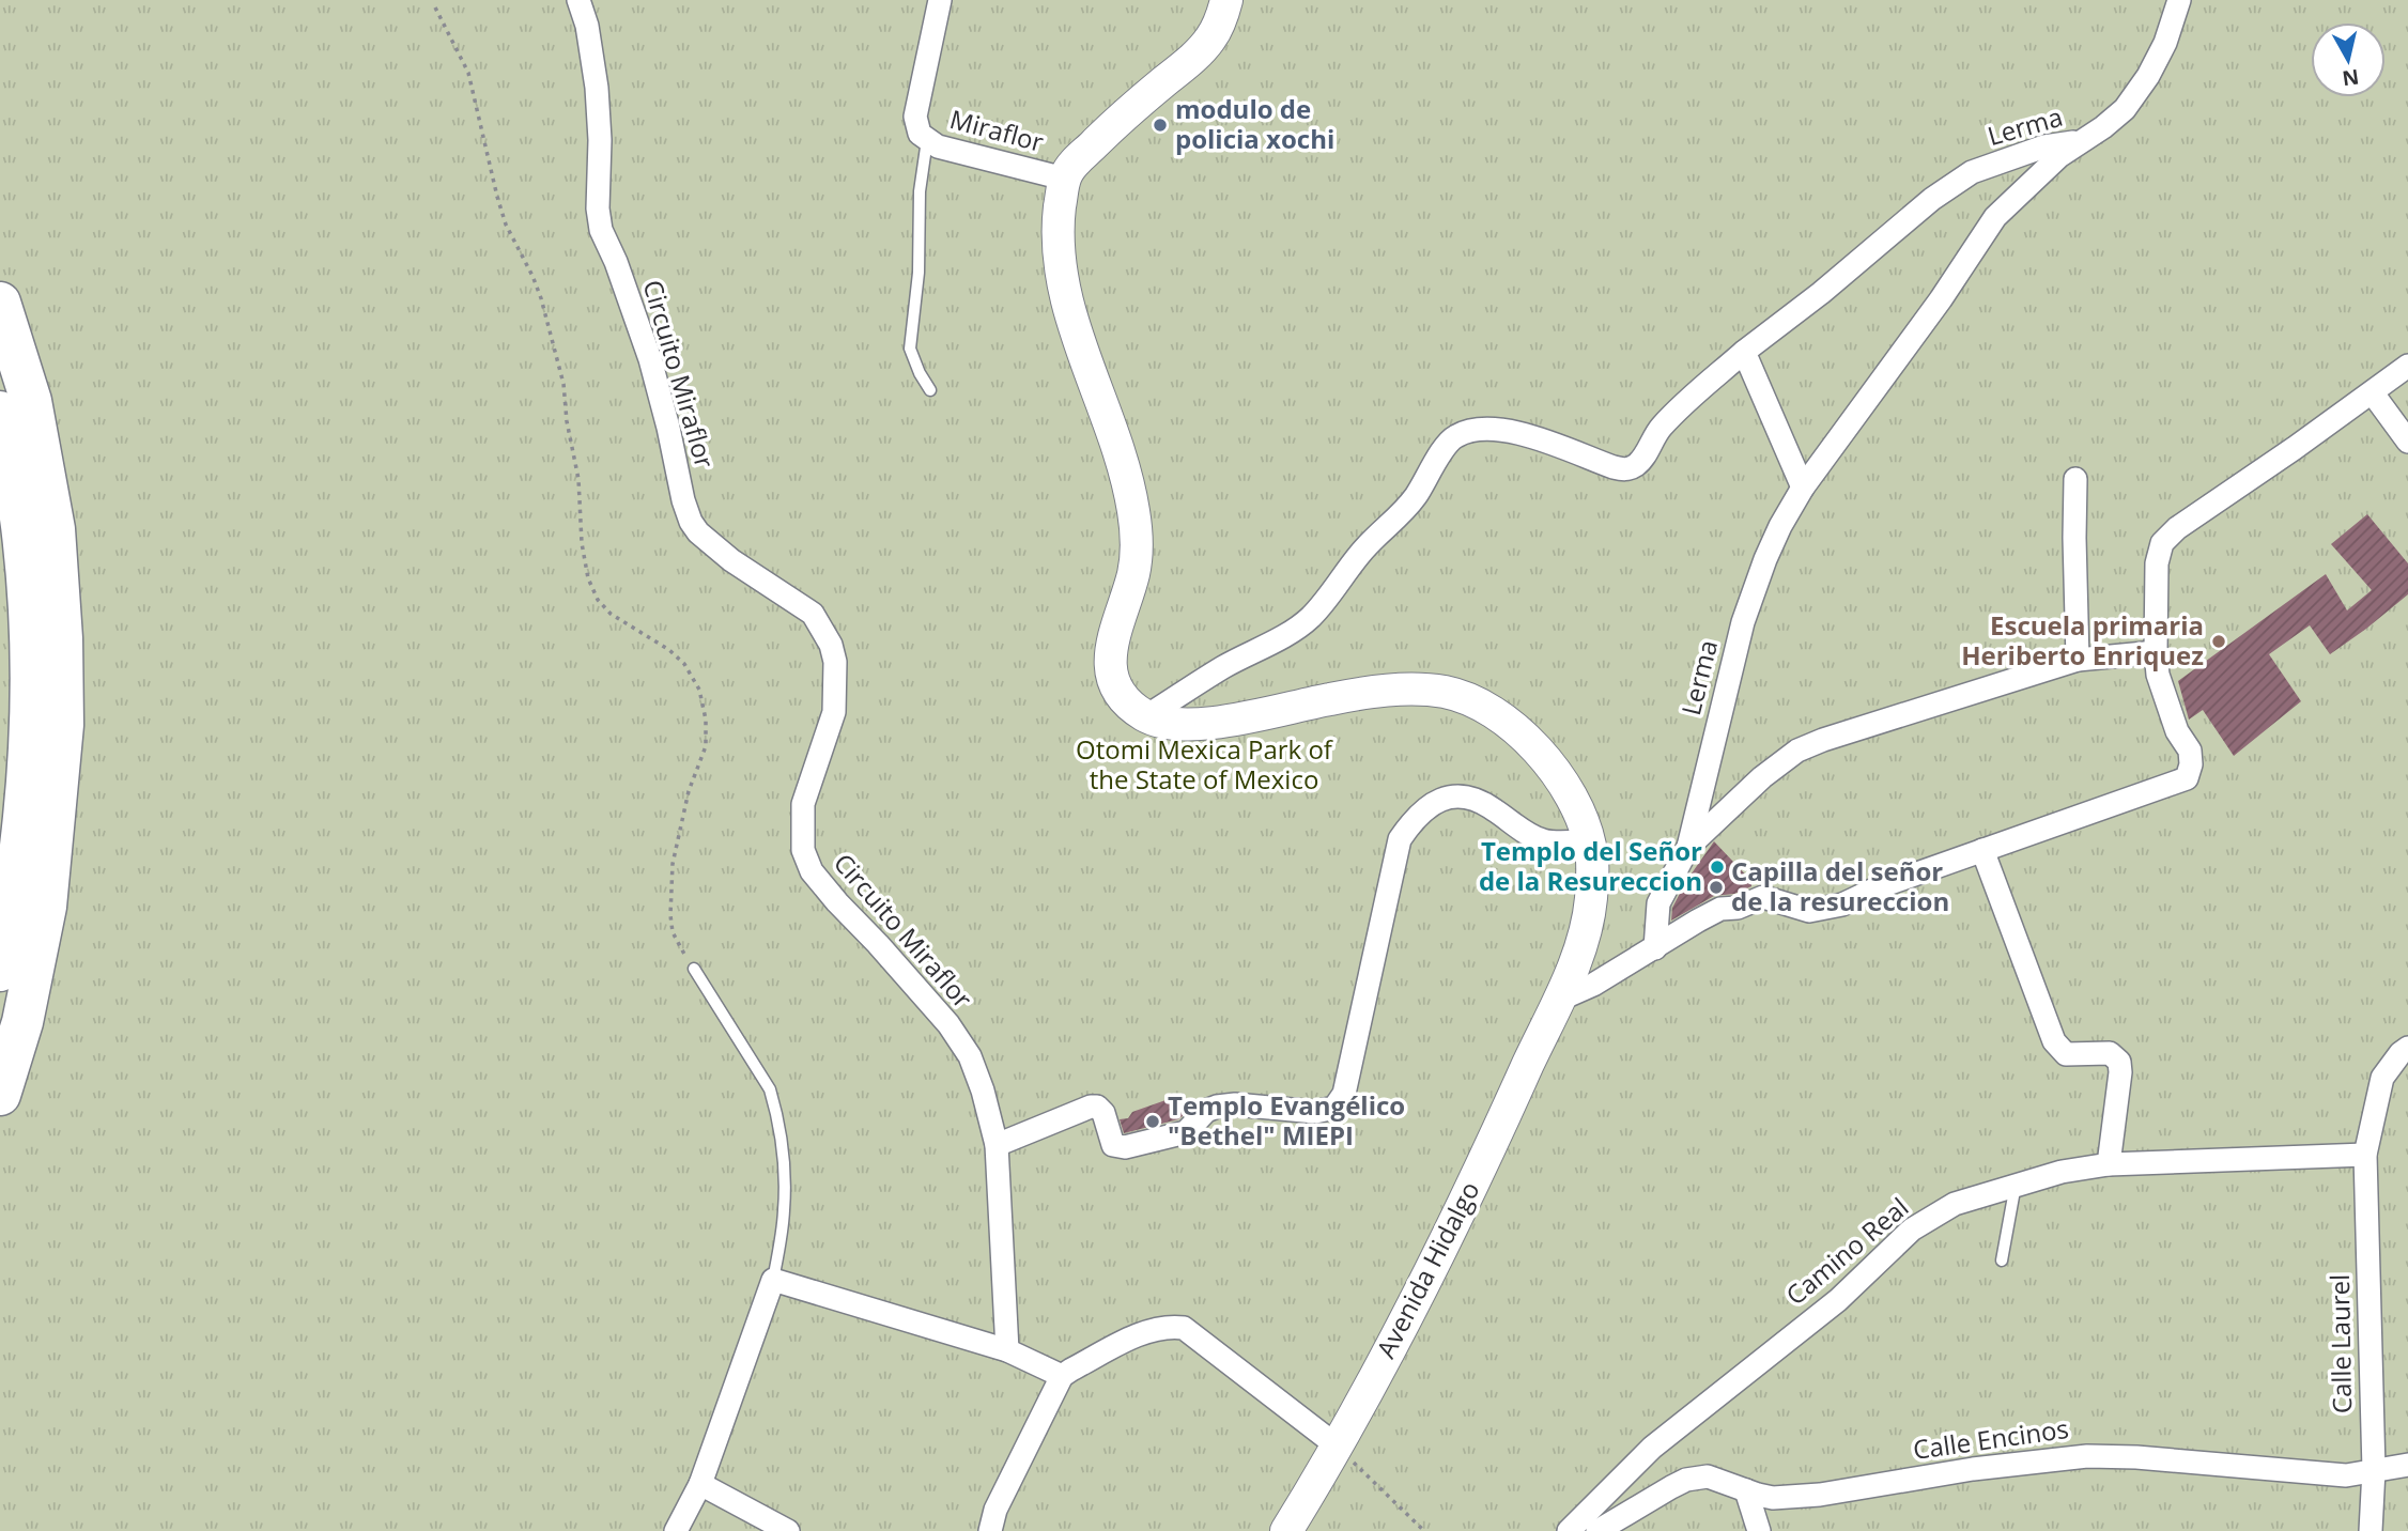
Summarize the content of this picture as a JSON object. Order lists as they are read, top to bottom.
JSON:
{
  "streets": {
    "main road": ["Avenida Hidalgo"],
    "street": [
      "Lerma",
      "Miraflor",
      "Circuito Miraflor",
      "Camino Real",
      "Calle Laurel",
      "Calle Encinos"
    ]
  },
  "crossings": [
    ["Camino Real", "Calle Laurel"],
    ["Calle Laurel", "Calle Encinos"]
  ],
  "parks": ["Otomi Mexica Park of the State of Mexico"],
  "places": [
    "modulo de policia xochi",
    "Escuela primaria Heriberto Enriquez",
    "Templo del Señor de la Resureccion",
    "Capilla del señor de la resureccion",
    "Templo Evangélico \"Bethel\" MIEPI"
  ],
  "north": "bottom"
}
